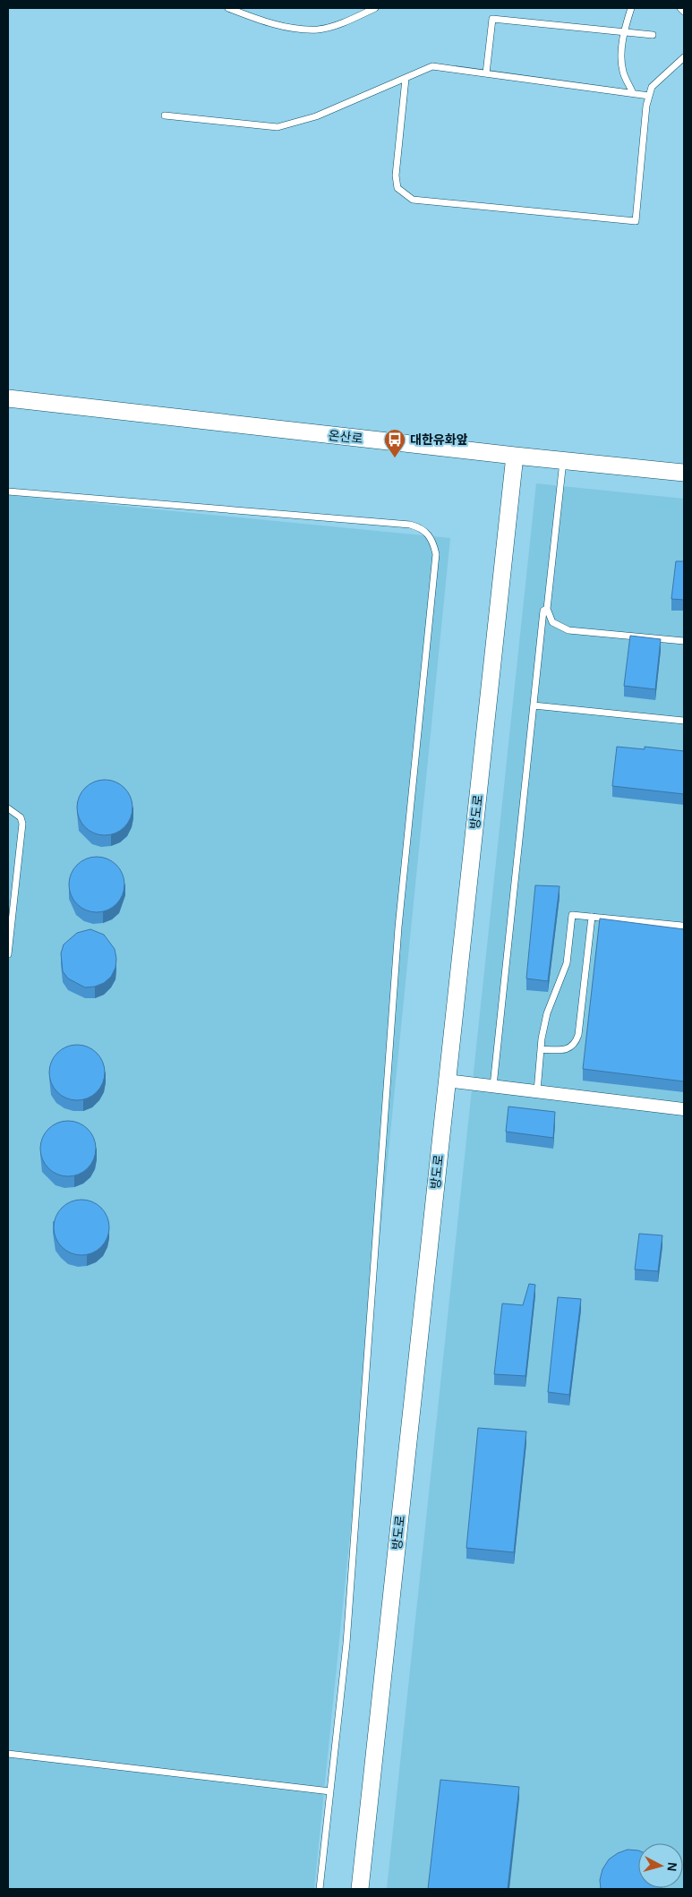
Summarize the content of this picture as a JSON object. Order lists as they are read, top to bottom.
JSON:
{
  "streets": {
    "street": ["온산로", "방도로"]
  },
  "crossings": [
    ["온산로", "방도로"]
  ],
  "places": {
    "bus stop": ["대한유화앞"]
  },
  "north": "right"
}
